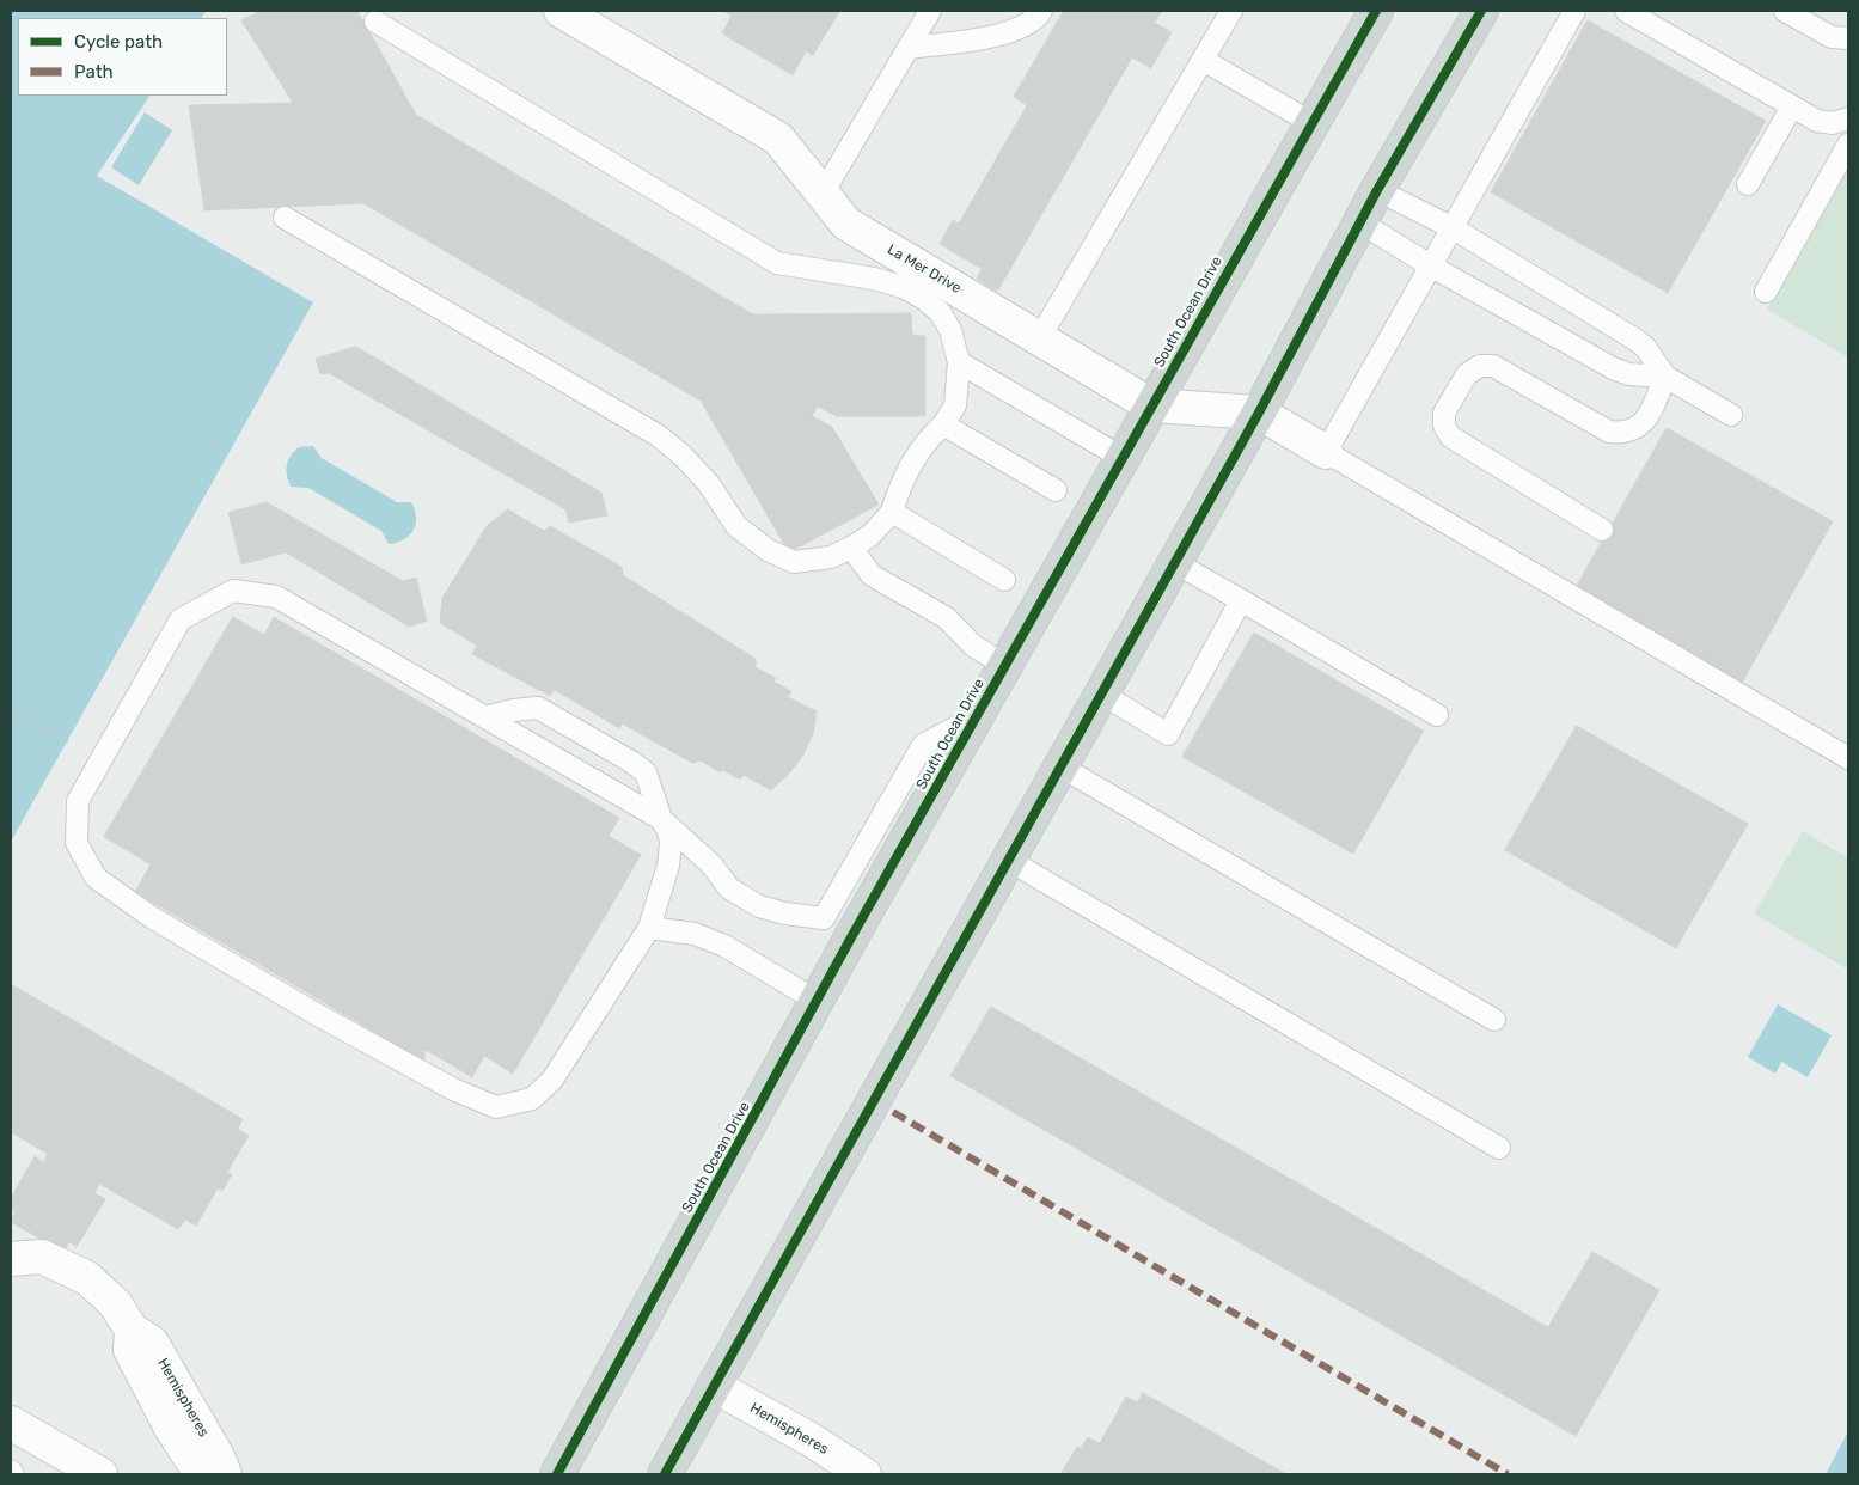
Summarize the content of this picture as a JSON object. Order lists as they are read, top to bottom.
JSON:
{
  "streets": {
    "main road": ["South Ocean Drive"],
    "street": ["La Mer Drive", "Hemispheres"]
  },
  "crossings": [
    ["La Mer Drive", "South Ocean Drive"]
  ],
  "legend": ["Cycle path", "Path"]
}
